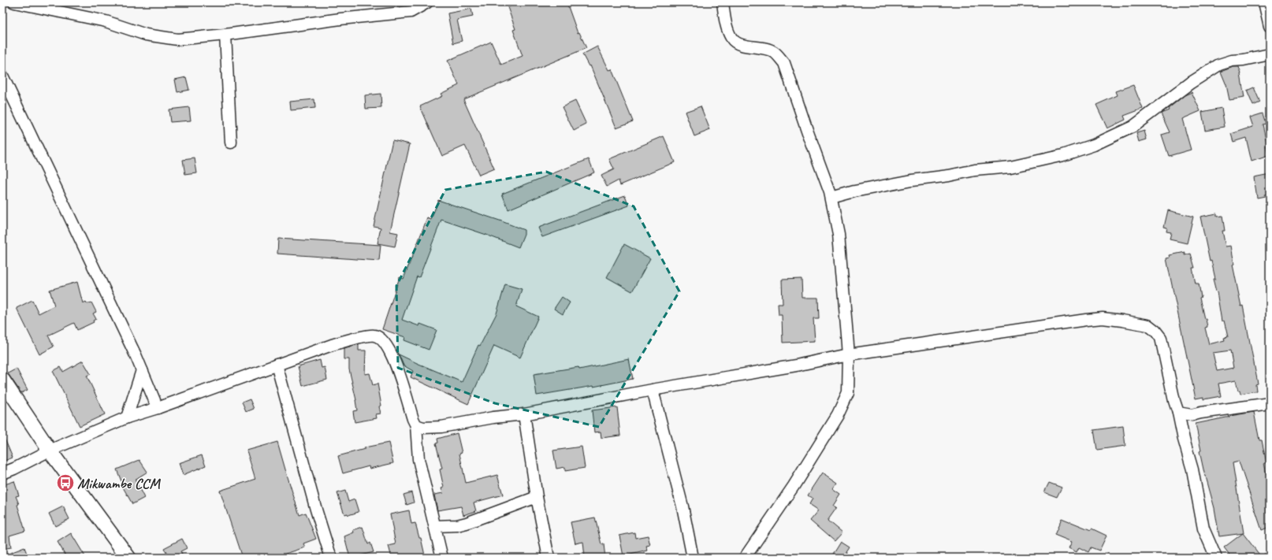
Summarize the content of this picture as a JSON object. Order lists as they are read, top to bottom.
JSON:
{
  "places": {
    "bus stop": ["Mikwambe CCM"]
  }
}
